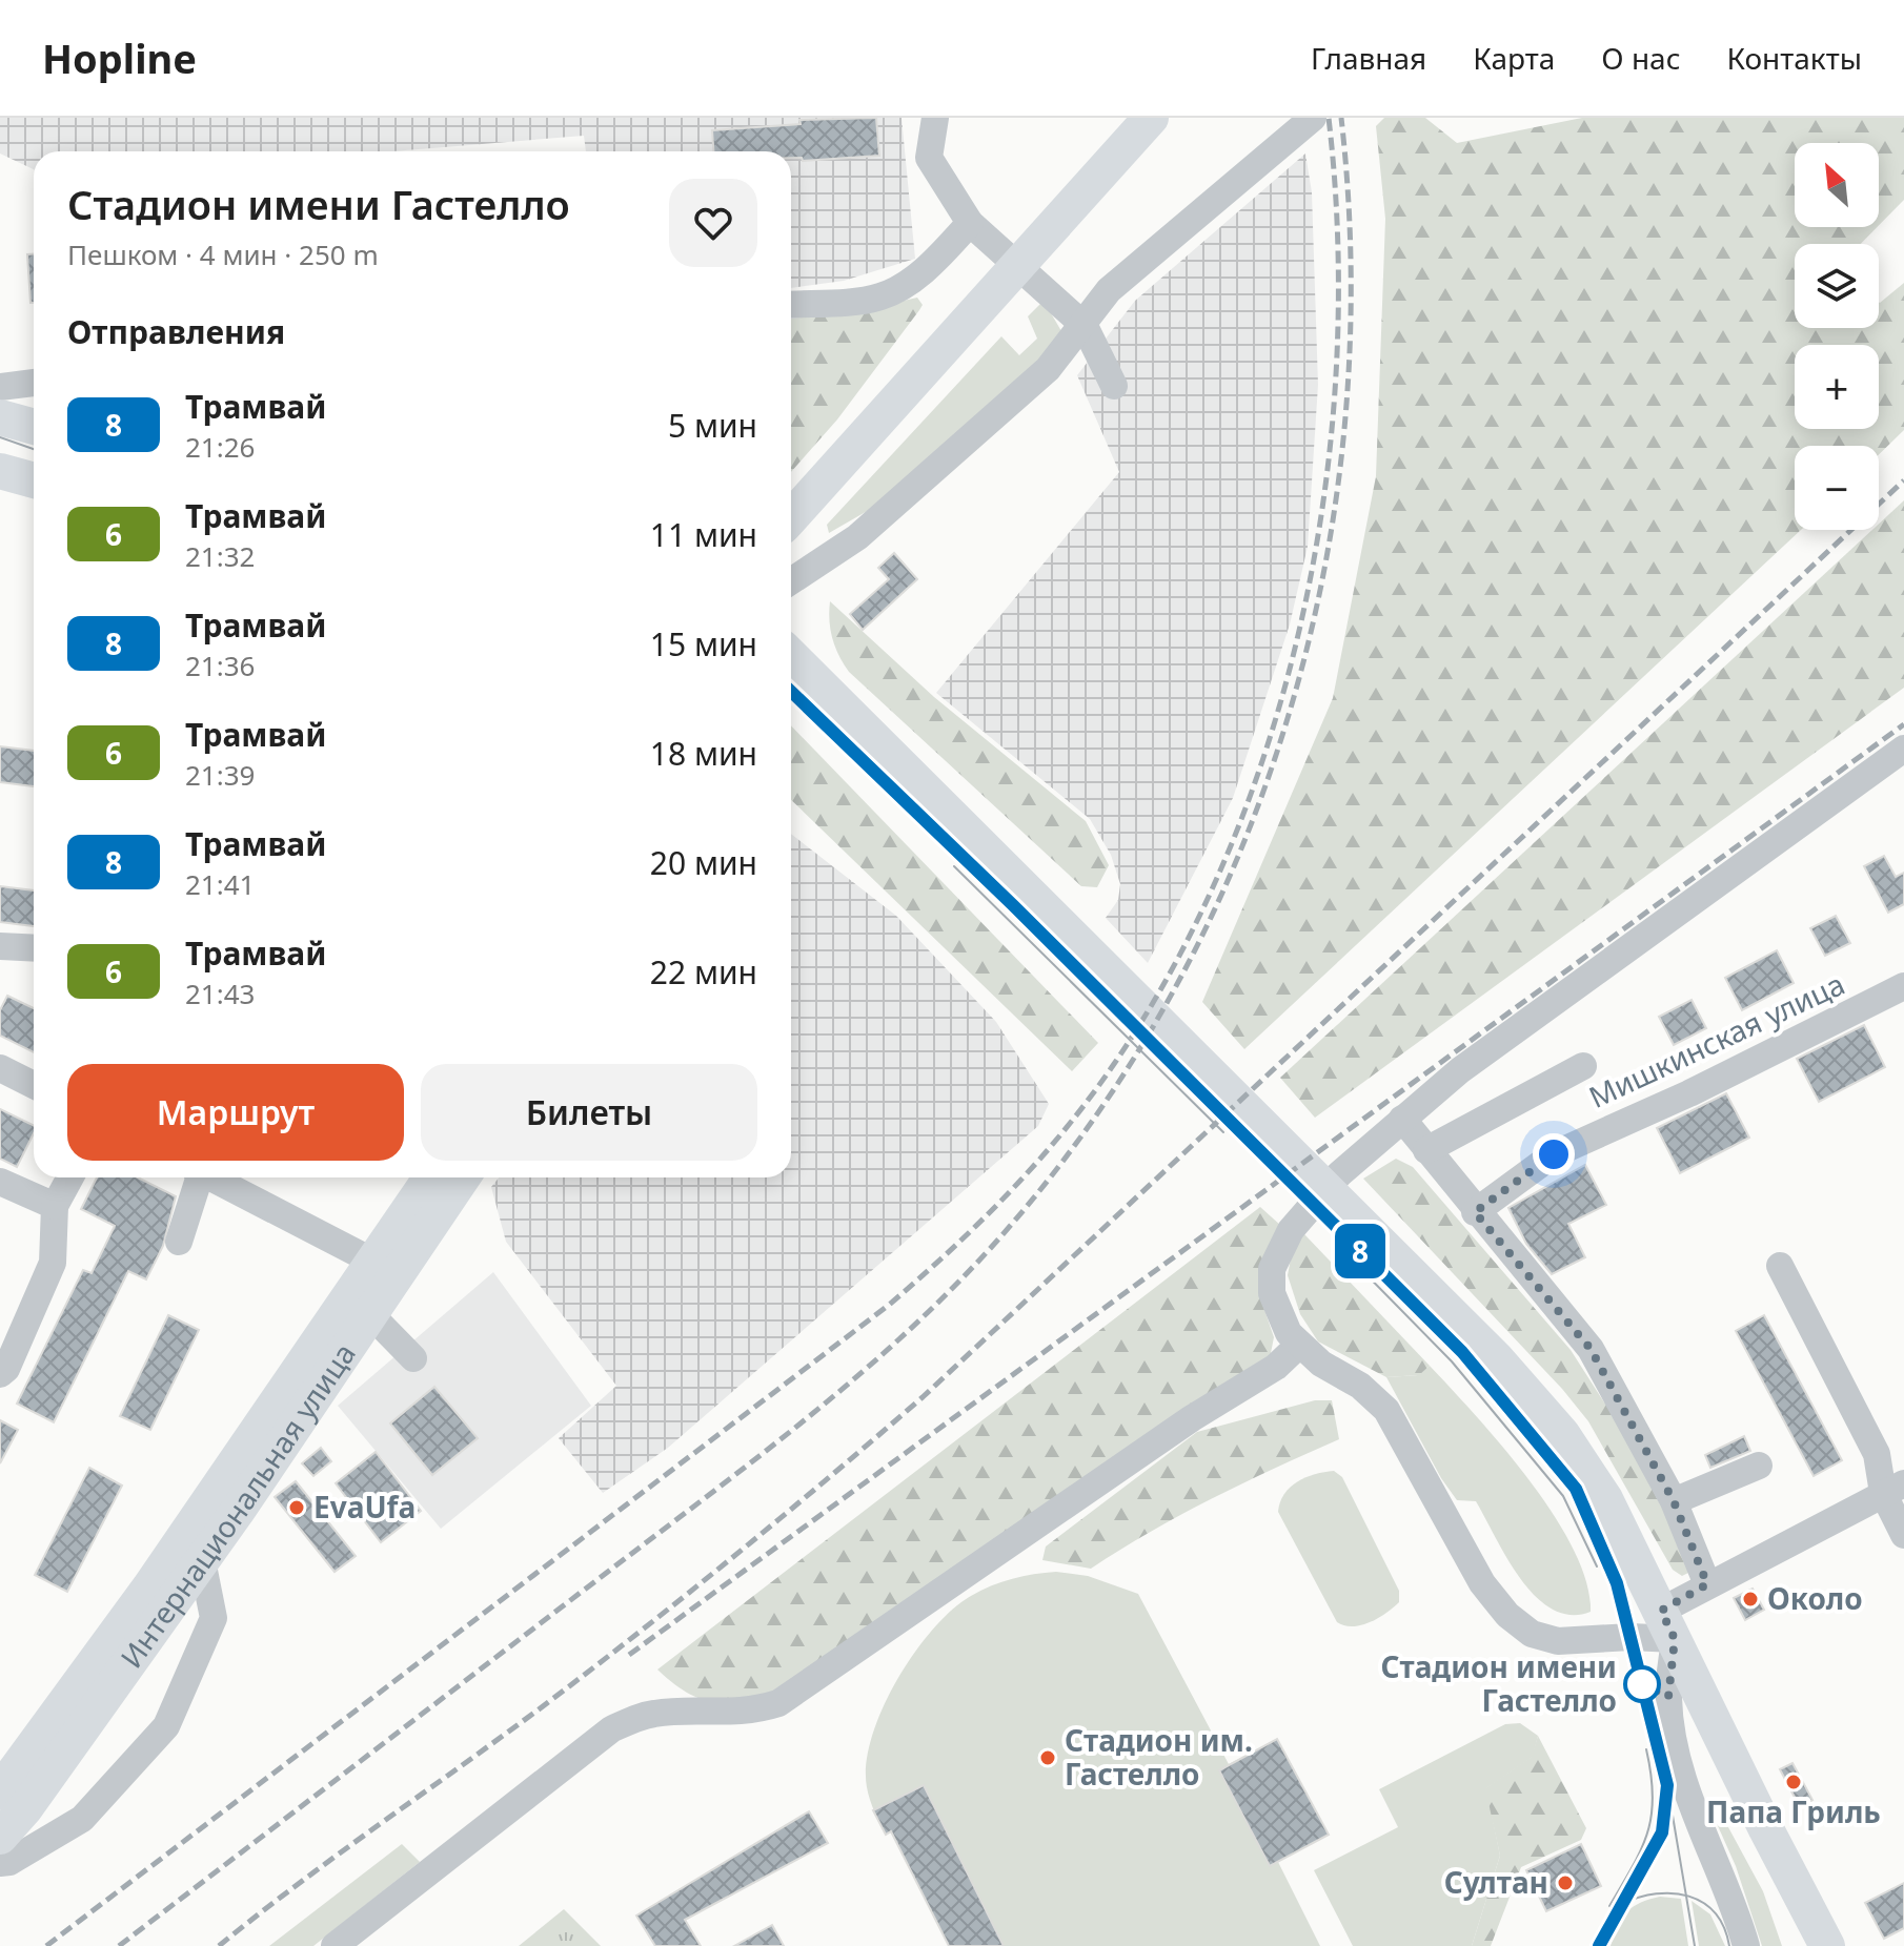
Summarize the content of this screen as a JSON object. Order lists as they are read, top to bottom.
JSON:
{
  "streets": {
    "main road": ["Интернациональная улица"],
    "street": ["Мишкинская улица"]
  },
  "places": [
    "EvaUfa",
    "Около",
    "Стадион имени Гастелло",
    "Стадион им. Гастелло",
    "Папа Гриль",
    "Султан"
  ],
  "lines": ["tram line 8"],
  "north": "top left",
  "page": {
    "header": "Hopline",
    "nav": [
      "Главная",
      "Карта",
      "О нас",
      "Контакты"
    ],
    "on_map": "8",
    "map_buttons": ["+", "−"],
    "heading": [
      ["Стадион имени Гастелло", "Пешком · 4 мин · 250 m"],
      "Отправления"
    ],
    "list": [
      {
        "mark": "8",
        "name": "Трамвай",
        "note": "21:26",
        "value": "5 мин"
      },
      {
        "mark": "6",
        "name": "Трамвай",
        "note": "21:32",
        "value": "11 мин"
      },
      {
        "mark": "8",
        "name": "Трамвай",
        "note": "21:36",
        "value": "15 мин"
      },
      {
        "mark": "6",
        "name": "Трамвай",
        "note": "21:39",
        "value": "18 мин"
      },
      {
        "mark": "8",
        "name": "Трамвай",
        "note": "21:41",
        "value": "20 мин"
      },
      {
        "mark": "6",
        "name": "Трамвай",
        "note": "21:43",
        "value": "22 мин"
      }
    ],
    "buttons": ["Маршрут", "Билеты"]
  }
}
